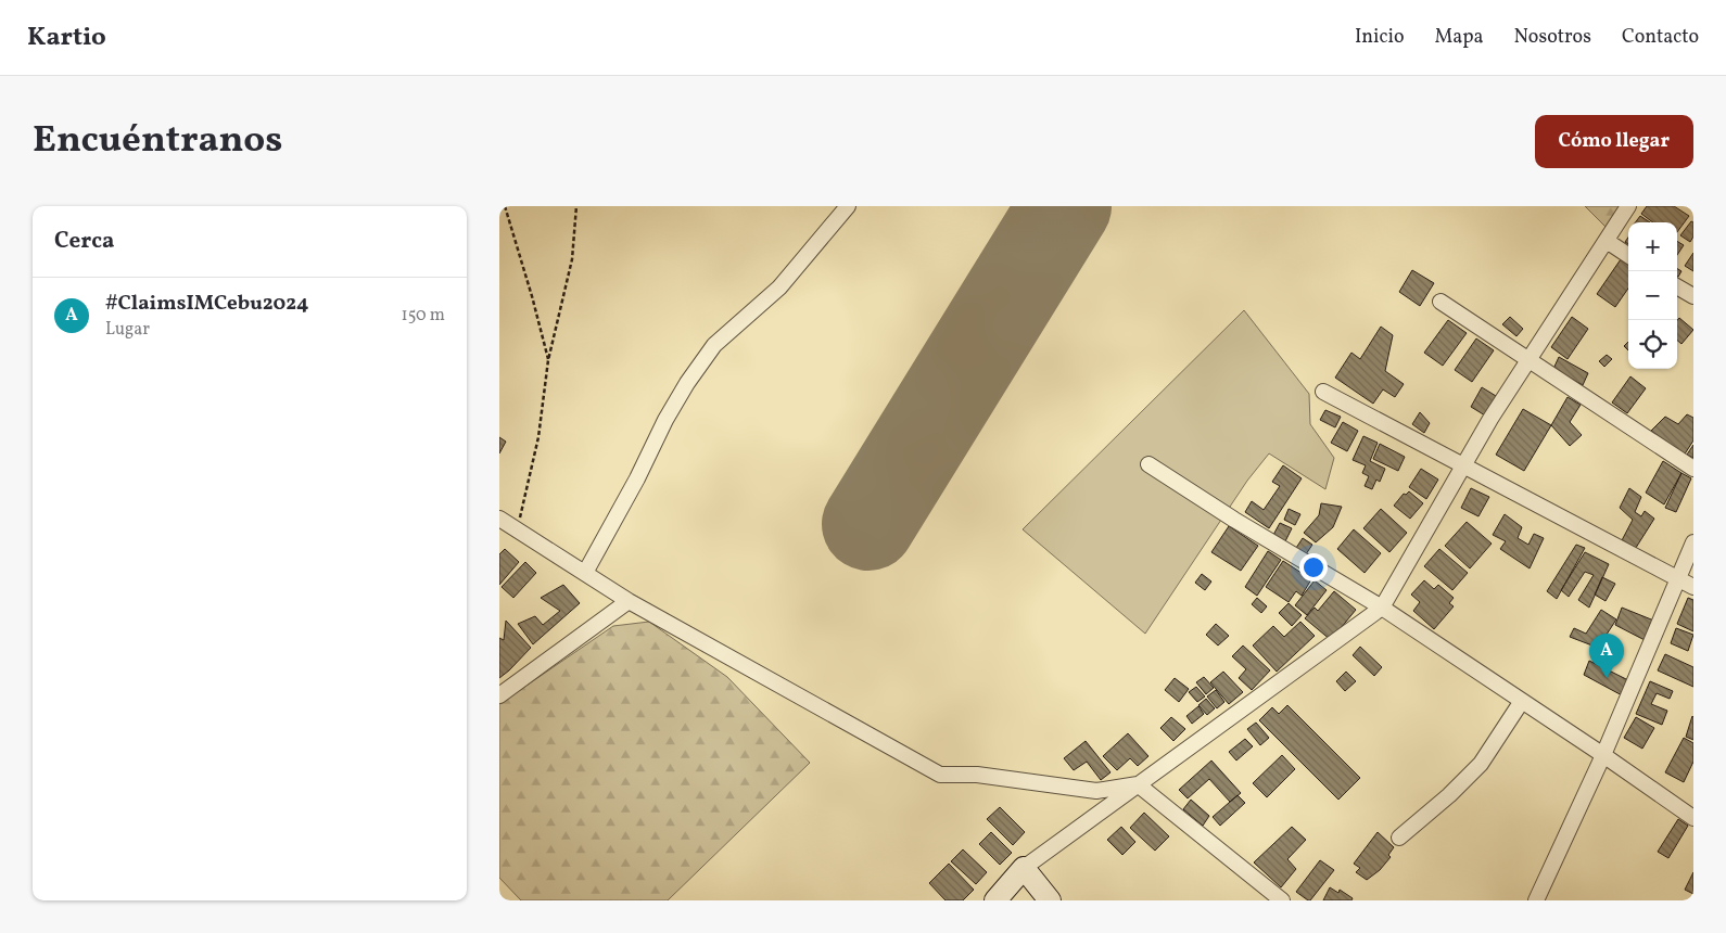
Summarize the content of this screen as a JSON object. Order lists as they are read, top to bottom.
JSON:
{
  "page": {
    "header": "Kartio",
    "nav": [
      "Inicio",
      "Mapa",
      "Nosotros",
      "Contacto"
    ],
    "title": "Encuéntranos",
    "buttons": "Cómo llegar",
    "heading": "Cerca",
    "map_buttons": ["+", "−"],
    "list": [
      {
        "mark": "A",
        "name": "#ClaimsIMCebu2024",
        "note": "Lugar",
        "value": "150 m"
      }
    ],
    "pins": "A"
  }
}
